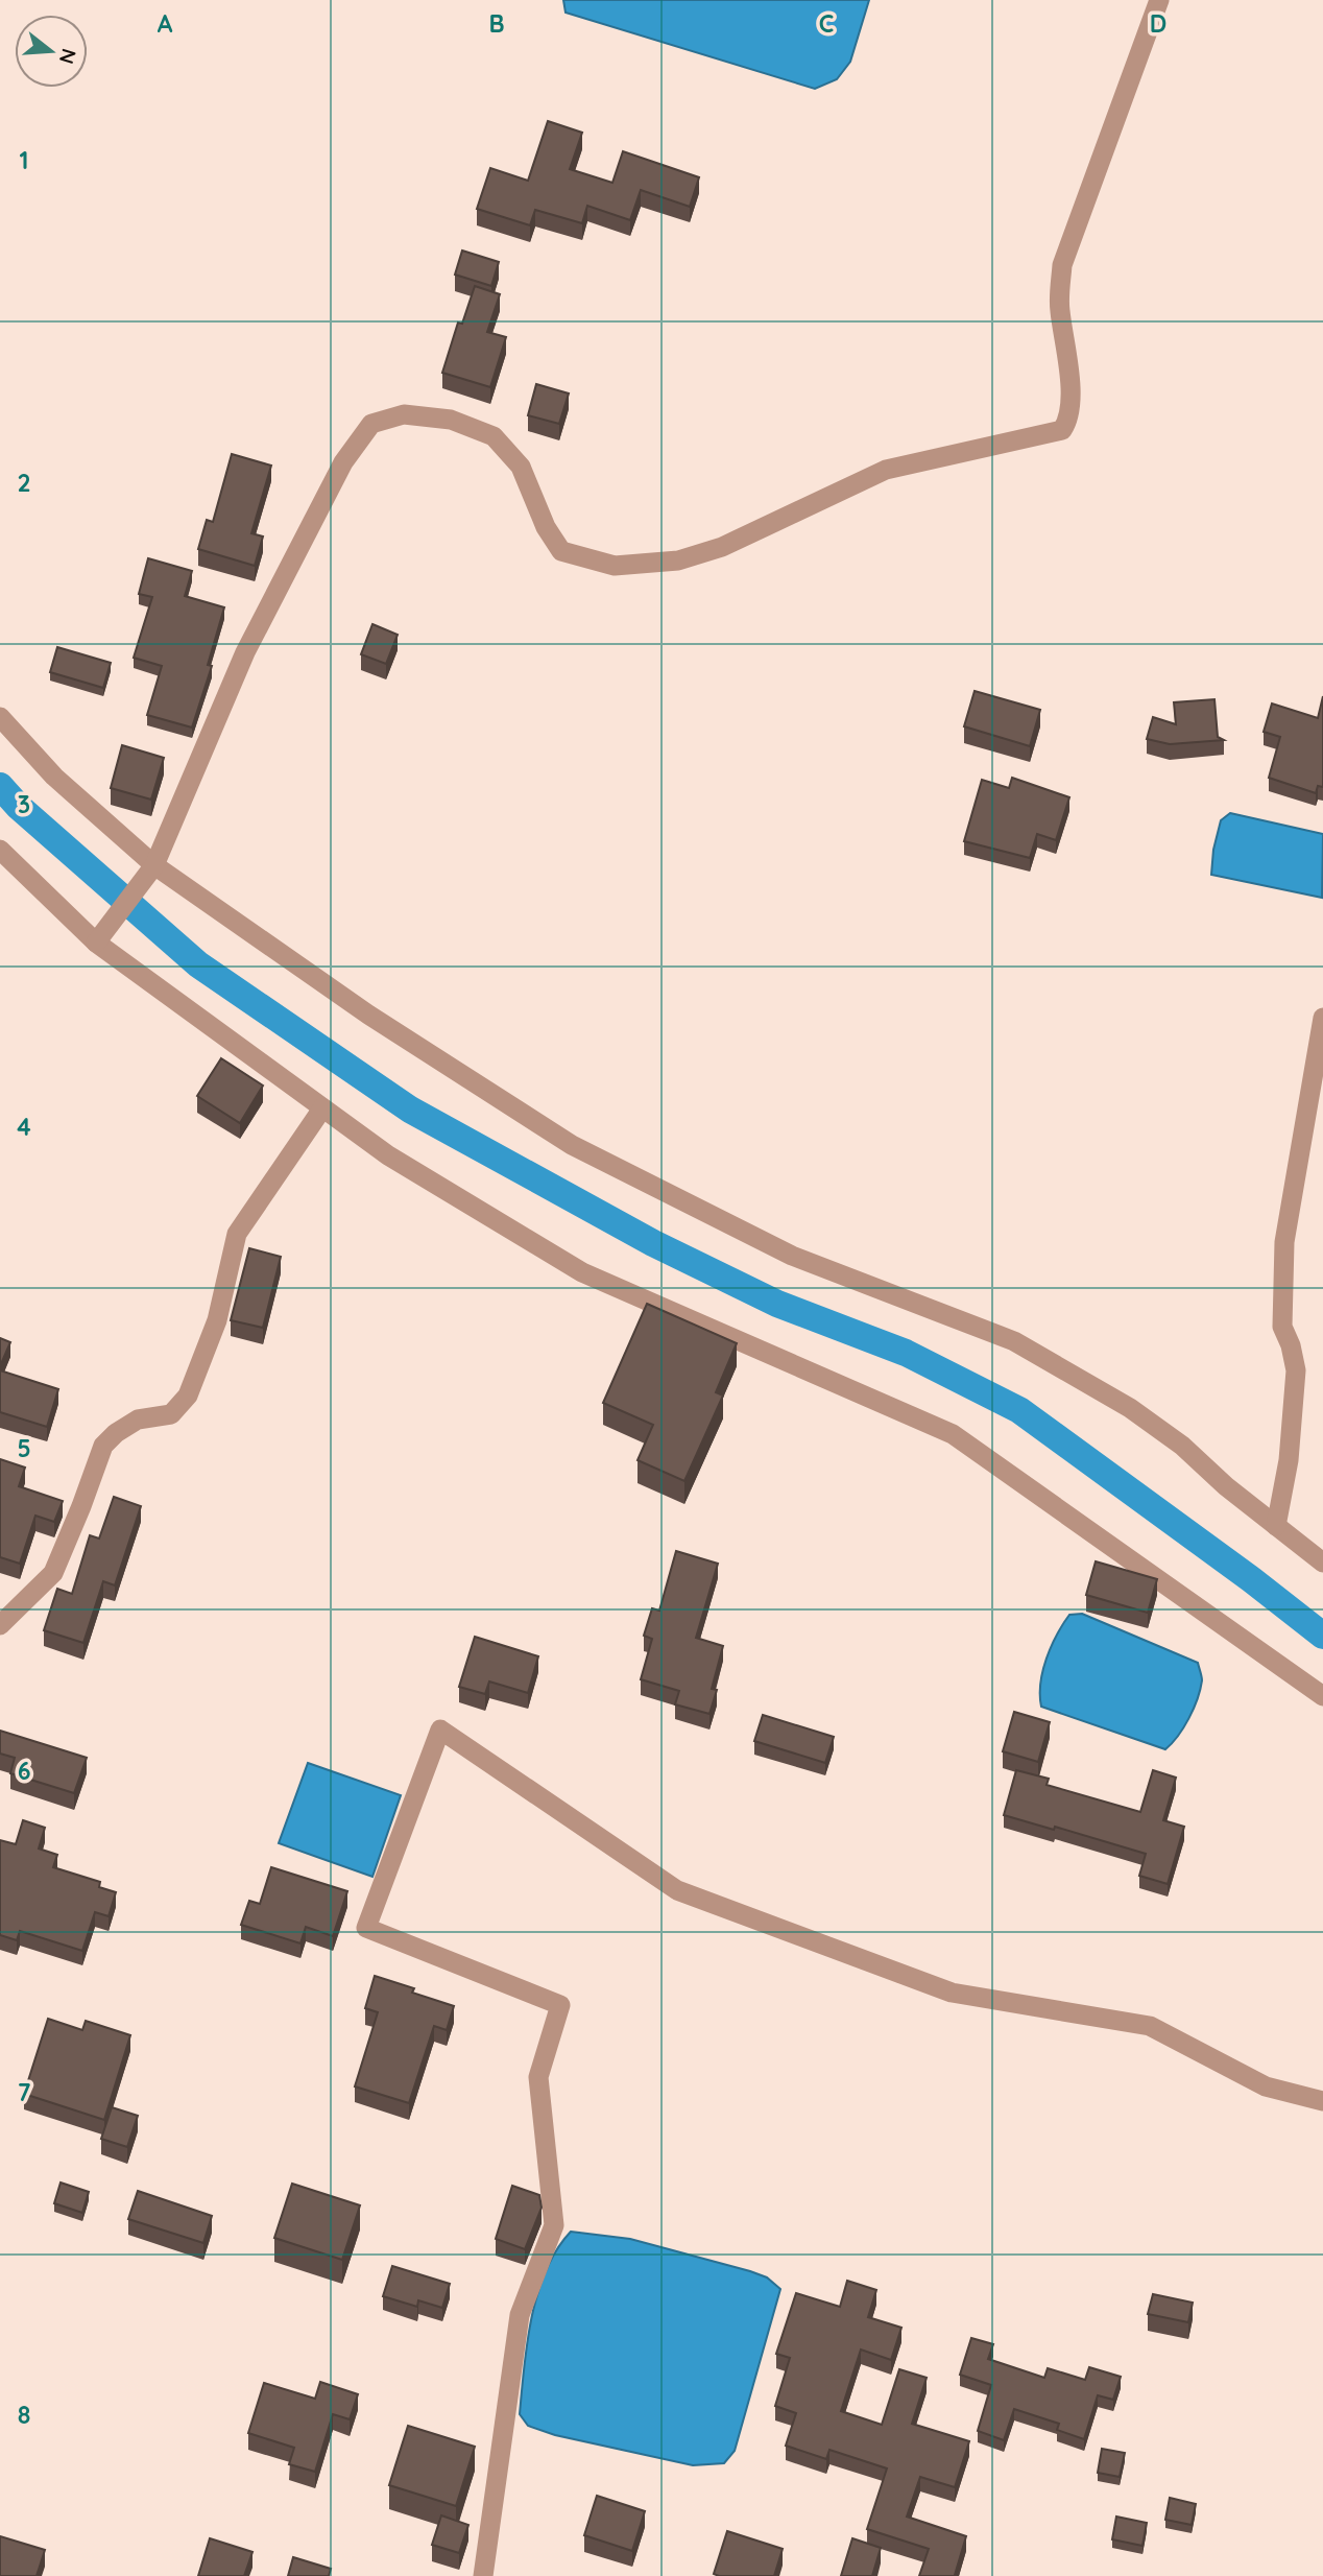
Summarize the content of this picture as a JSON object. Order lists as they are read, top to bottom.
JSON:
{
  "north": "right",
  "grid": {
    "columns": [
      "A",
      "B",
      "C",
      "D"
    ],
    "rows": [
      "1",
      "2",
      "3",
      "4",
      "5",
      "6",
      "7",
      "8"
    ]
  }
}
